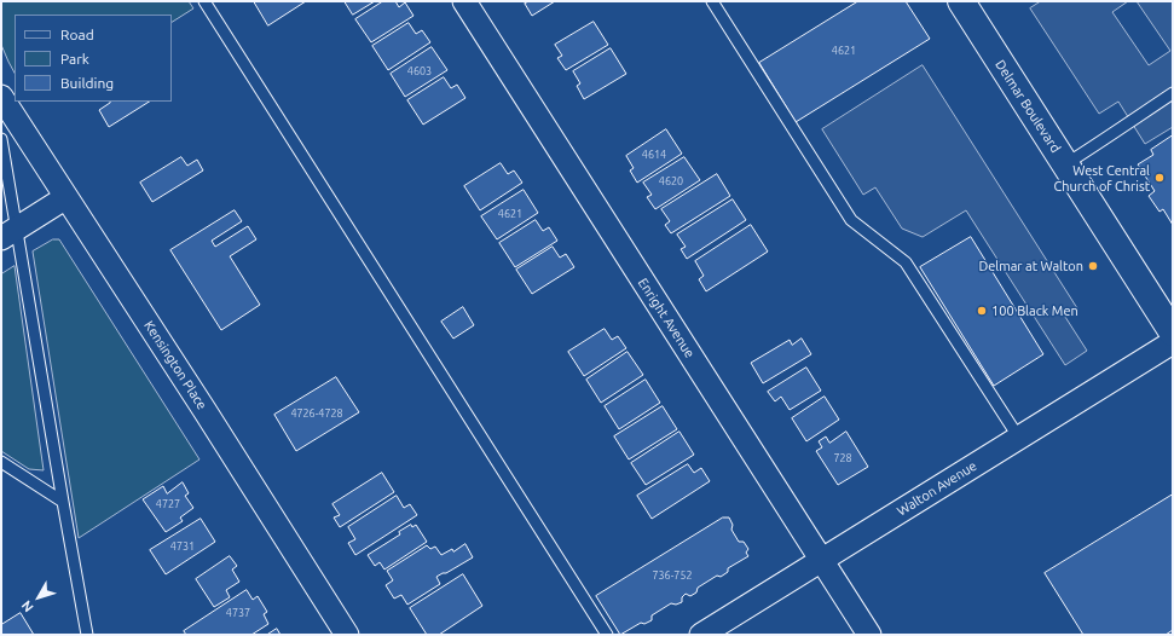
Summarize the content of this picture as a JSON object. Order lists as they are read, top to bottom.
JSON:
{
  "streets": {
    "main road": ["Delmar Boulevard"],
    "street": ["Enright Avenue", "Kensington Place", "Walton Avenue"]
  },
  "crossings": [
    ["Enright Avenue", "Walton Avenue"]
  ],
  "places": ["West Central Church of Christ", "Delmar at Walton", "100 Black Men"],
  "house_numbers": [
    "4621",
    "4603",
    "4614",
    "4620",
    "4621",
    "4726-4728",
    "728",
    "4727",
    "4731",
    "736-752",
    "4737"
  ],
  "legend": ["Road", "Park", "Building"],
  "north": "bottom left"
}
